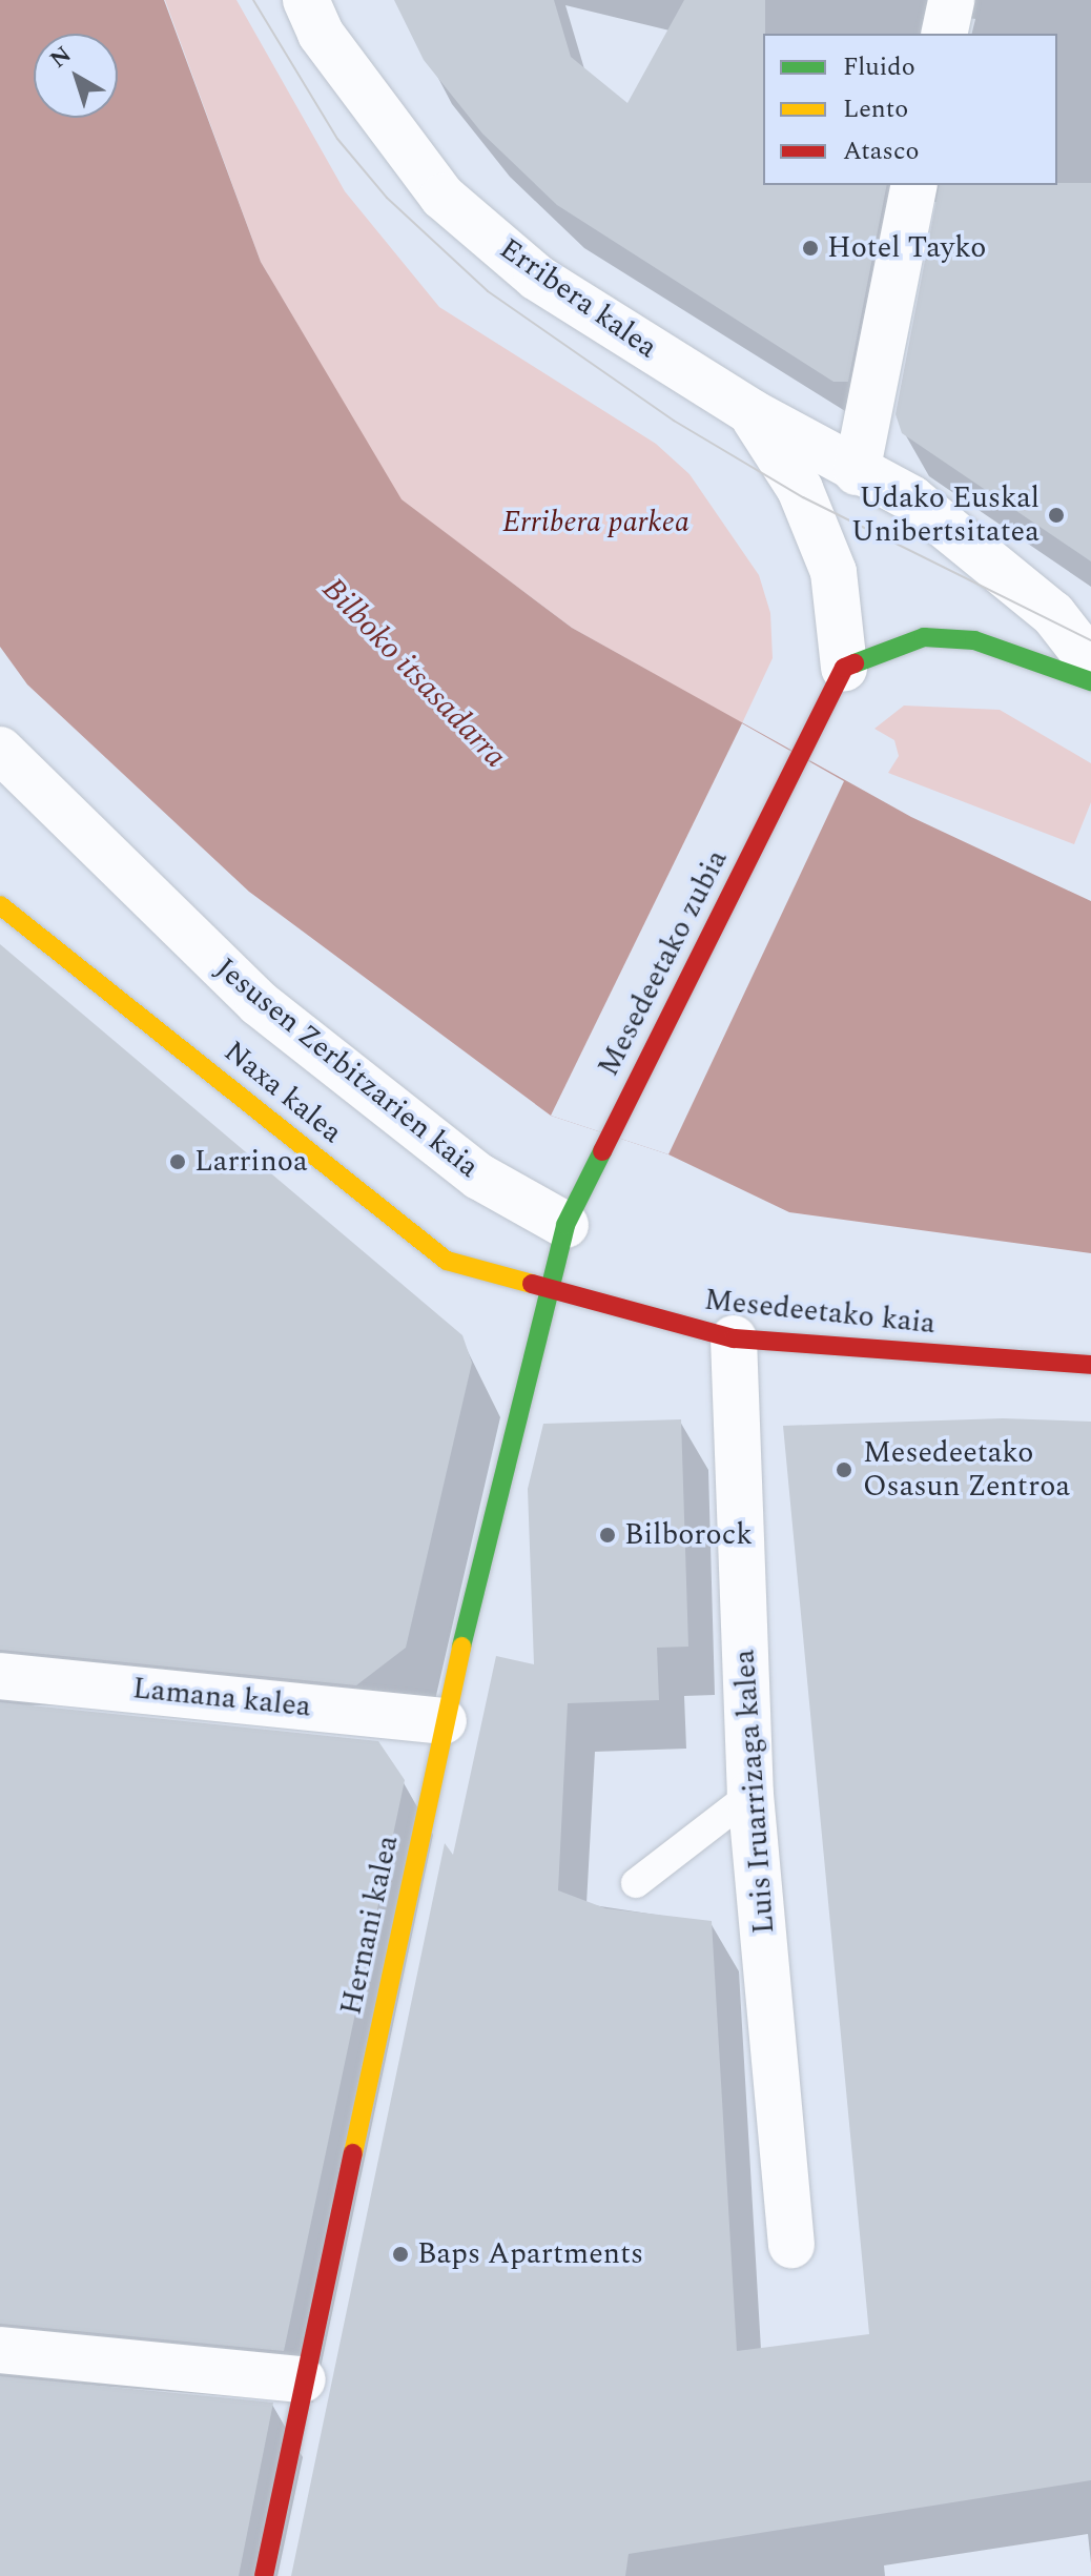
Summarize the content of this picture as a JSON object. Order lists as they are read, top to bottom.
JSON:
{
  "streets": {
    "street": [
      "Erribera kalea",
      "Mesedeetako zubia",
      "Jesusen Zerbitzarien kaia",
      "Naxa kalea",
      "Mesedeetako kaia",
      "Lamana kalea",
      "Luis Iruarrizaga kalea",
      "Hernani kalea"
    ]
  },
  "crossings": [
    ["Erribera kalea", "Mesedeetako zubia"],
    ["Mesedeetako zubia", "Jesusen Zerbitzarien kaia"],
    ["Mesedeetako zubia", "Naxa kalea"],
    ["Mesedeetako zubia", "Mesedeetako kaia"],
    ["Mesedeetako zubia", "Hernani kalea"],
    ["Naxa kalea", "Mesedeetako kaia"],
    ["Naxa kalea", "Hernani kalea"],
    ["Mesedeetako kaia", "Luis Iruarrizaga kalea"],
    ["Mesedeetako kaia", "Hernani kalea"],
    ["Lamana kalea", "Hernani kalea"]
  ],
  "water": ["Bilboko itsasadarra"],
  "parks": ["Erribera parkea"],
  "places": [
    "Hotel Tayko",
    "Udako Euskal Unibertsitatea",
    "Larrinoa",
    "Mesedeetako Osasun Zentroa",
    "Bilborock",
    "Baps Apartments"
  ],
  "legend": ["Fluido", "Lento", "Atasco"],
  "north": "top left"
}
